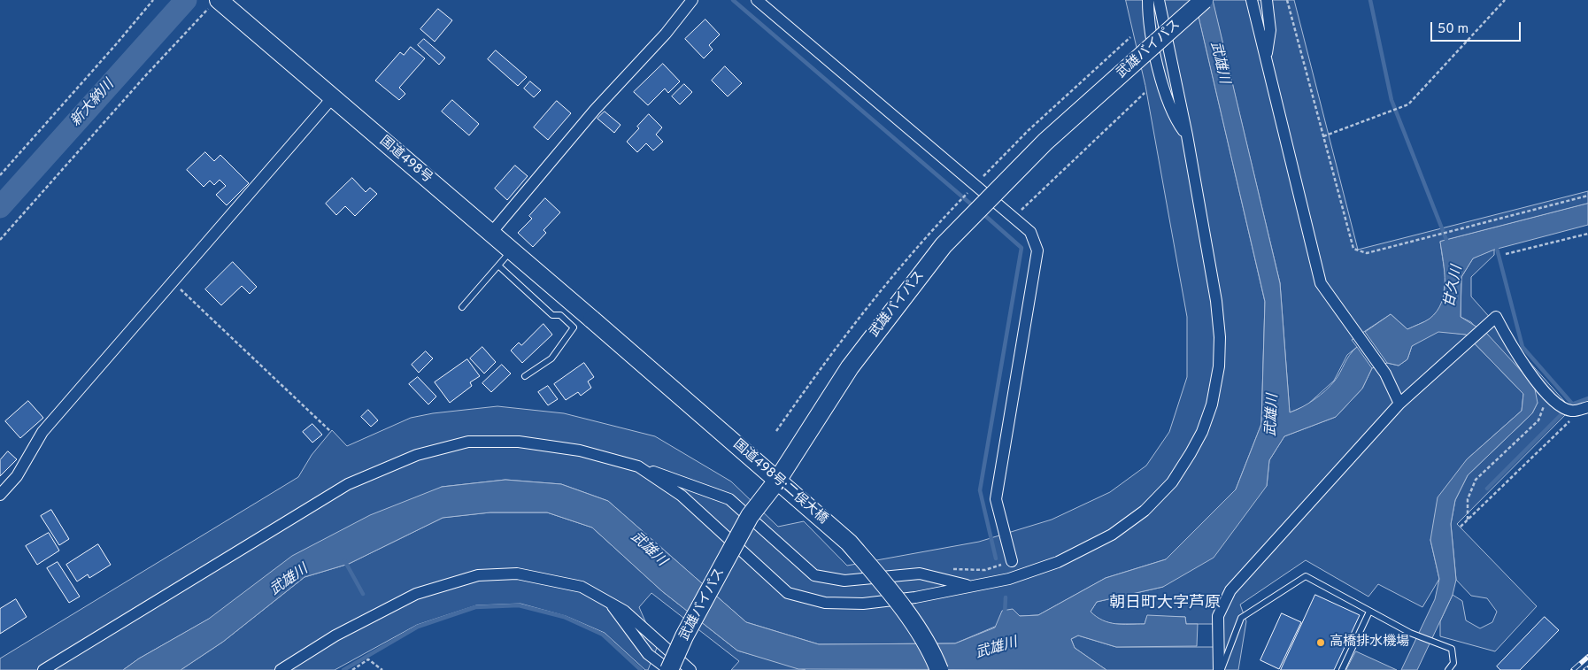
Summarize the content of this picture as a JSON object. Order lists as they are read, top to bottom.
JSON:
{
  "streets": {
    "highway": ["武雄バイパス", "国道498号", "国道498号;二俣大橋"]
  },
  "crossings": [
    ["武雄バイパス", "国道498号;二俣大橋"],
    ["国道498号", "国道498号;二俣大橋"]
  ],
  "districts": ["朝日町大字芦原"],
  "water": ["武雄川", "新大納川", "甘久川"],
  "places": ["高橋排水機場"],
  "scale_bar": "50 m"
}
